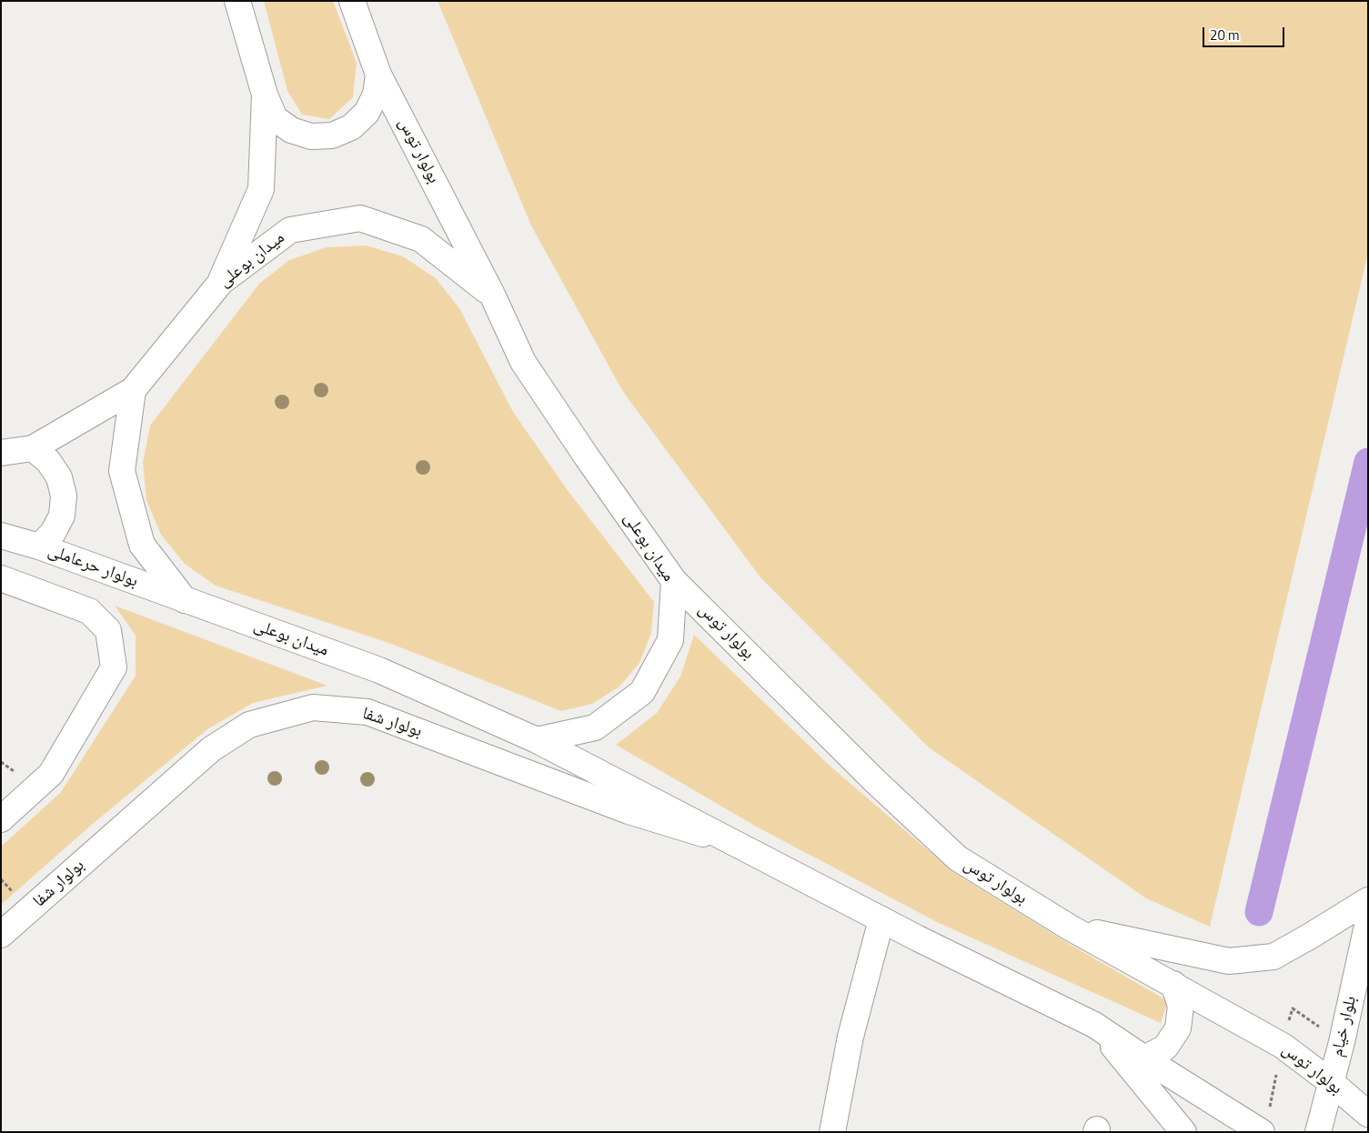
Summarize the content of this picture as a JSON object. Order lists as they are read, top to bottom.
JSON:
{
  "streets": {
    "main road": [
      "بولوار توس",
      "میدان بوعلی",
      "بولوار حرعاملی",
      "بولوار شفا",
      "بلوار خیام"
    ]
  },
  "crossings": [
    ["بولوار توس", "میدان بوعلی"],
    ["بولوار توس", "بلوار خیام"],
    ["میدان بوعلی", "بولوار حرعاملی"]
  ],
  "scale_bar": "20 m"
}
